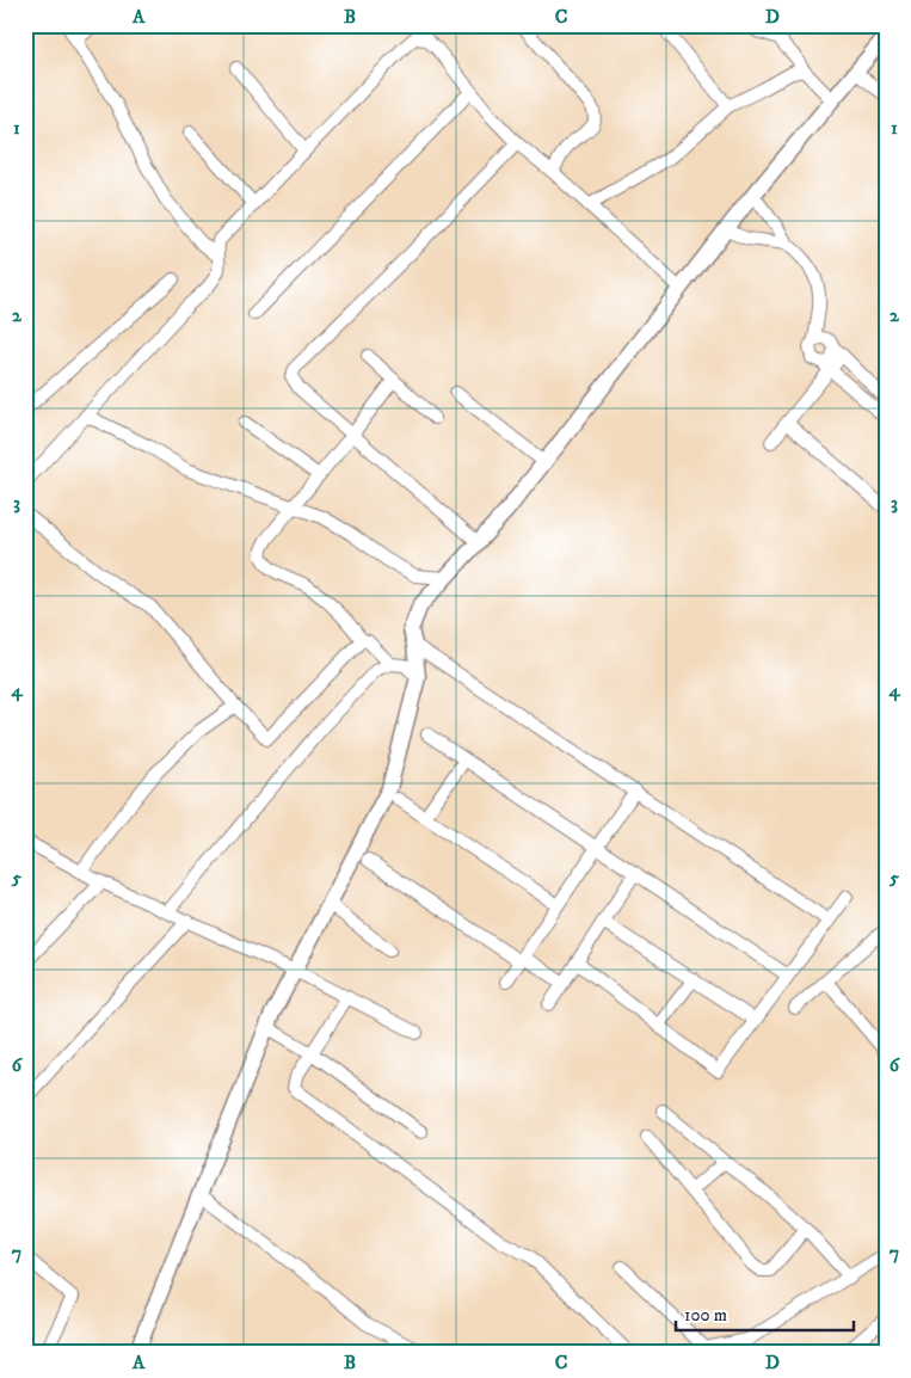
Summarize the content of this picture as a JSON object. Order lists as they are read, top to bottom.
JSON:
{
  "scale_bar": "100 m",
  "grid": {
    "columns": [
      "A",
      "B",
      "C",
      "D"
    ],
    "rows": [
      "1",
      "2",
      "3",
      "4",
      "5",
      "6",
      "7"
    ]
  }
}
